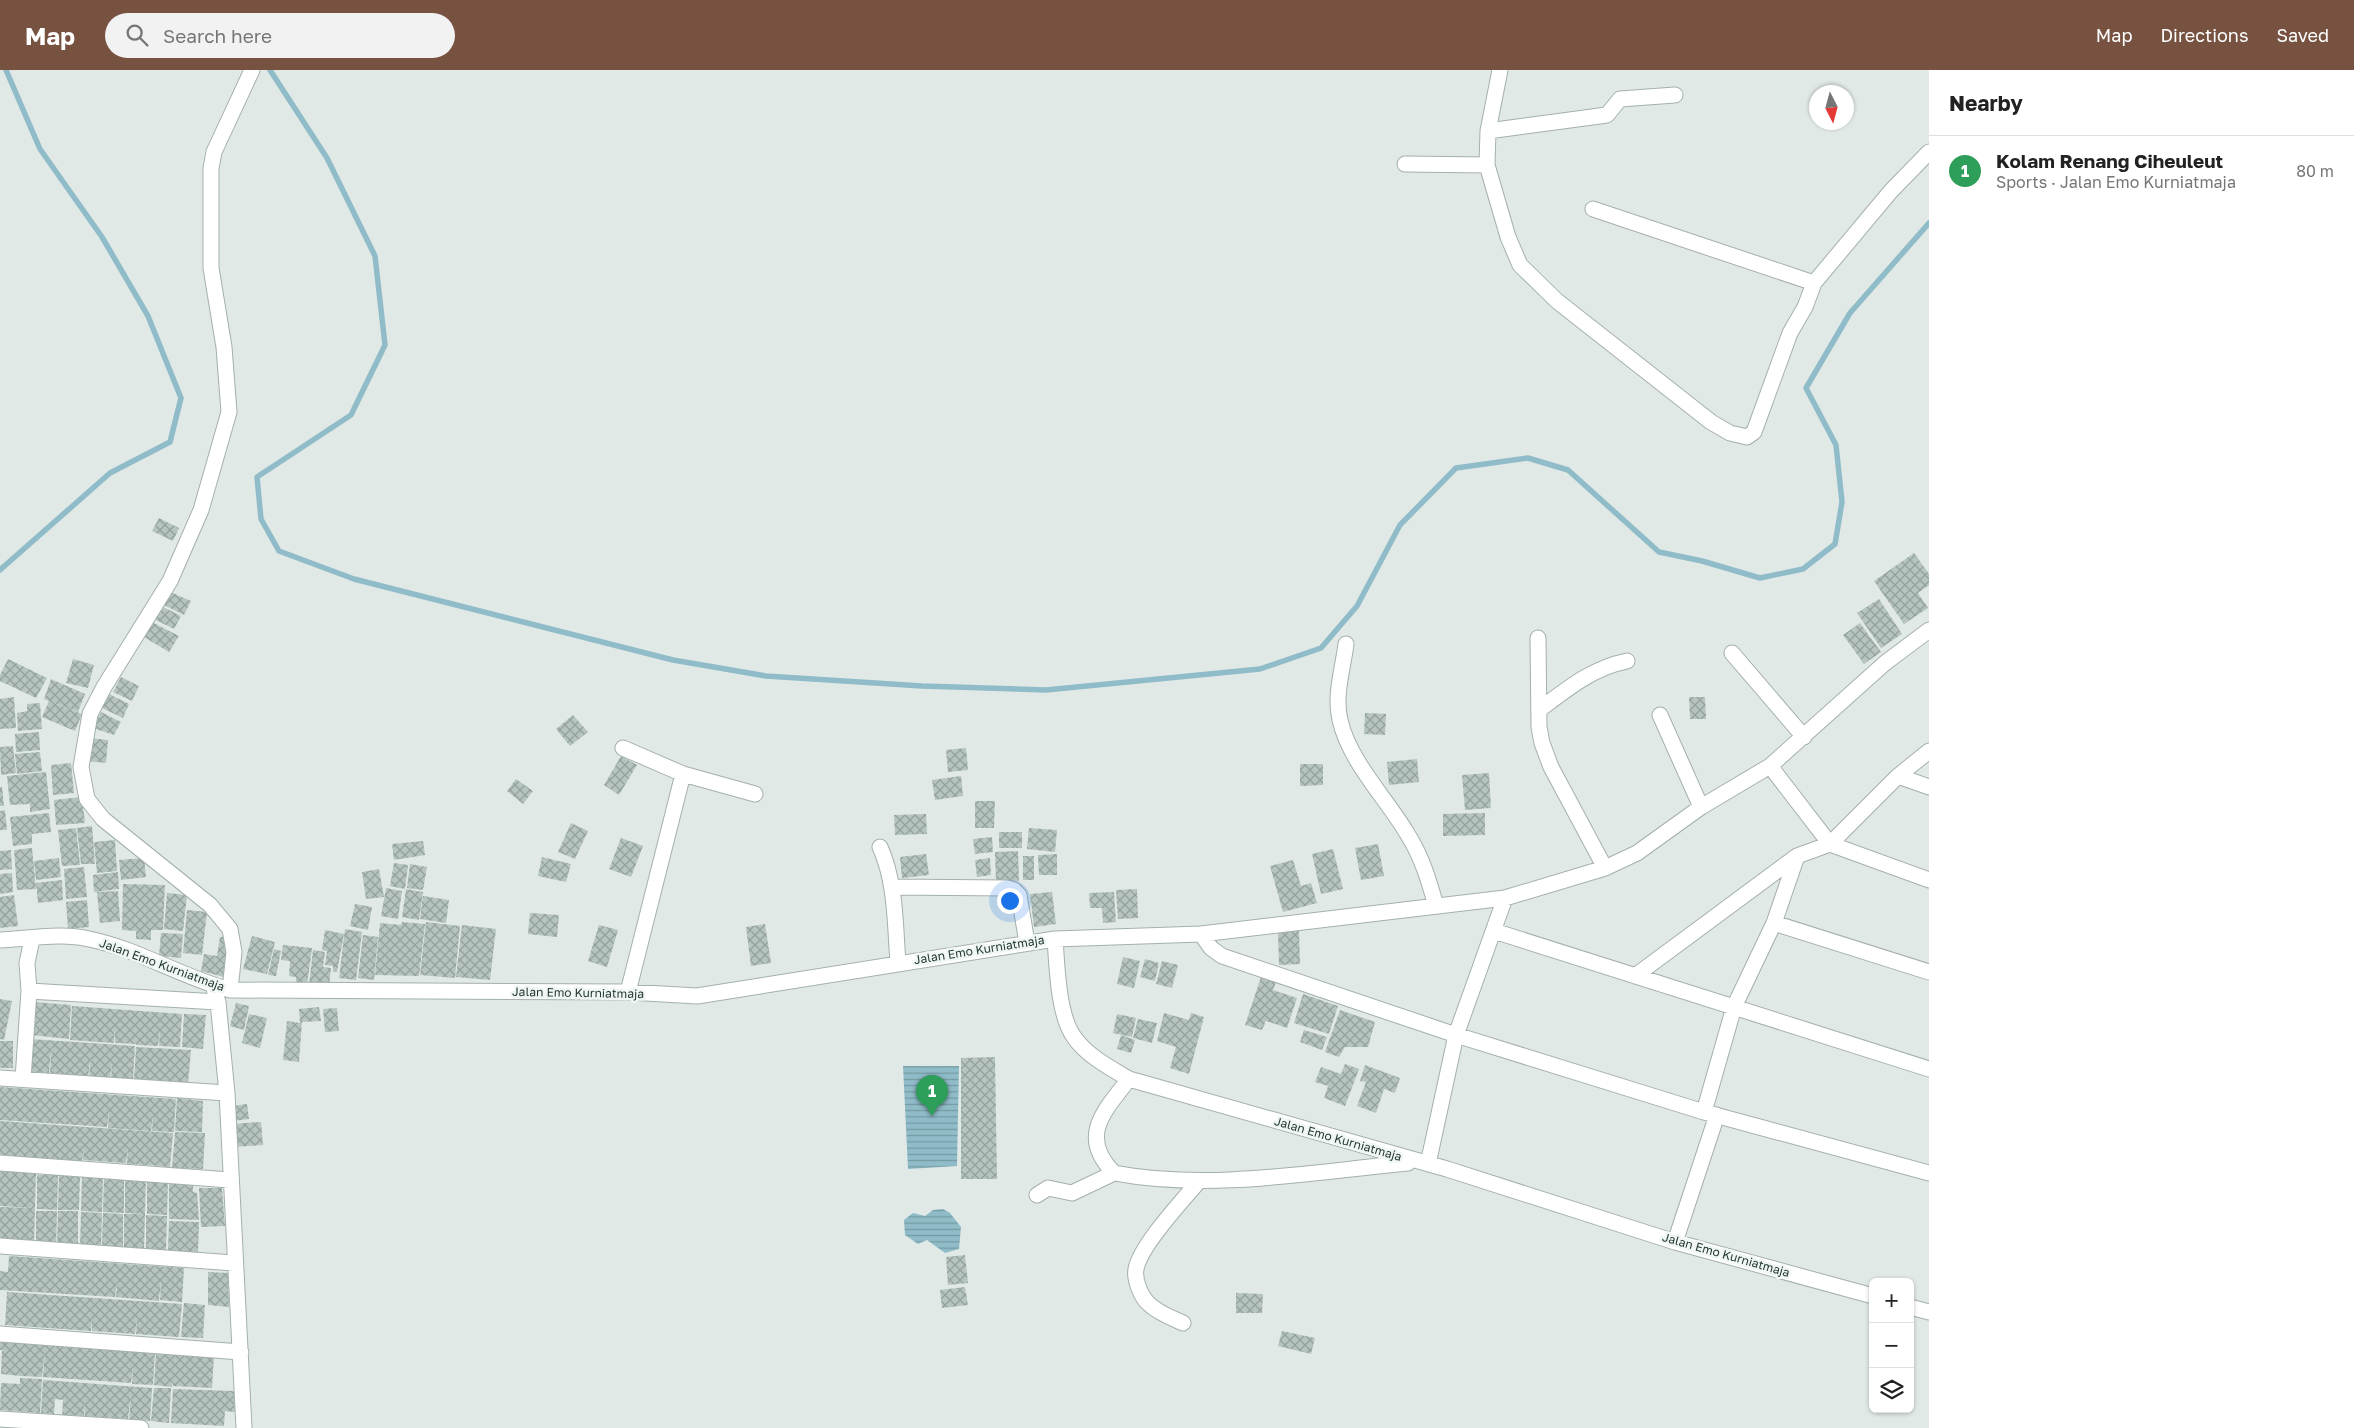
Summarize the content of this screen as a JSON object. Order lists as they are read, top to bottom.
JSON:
{
  "streets": {
    "street": ["Jalan Emo Kurniatmaja"]
  },
  "north": "bottom",
  "page": {
    "header": "Map",
    "search": "Search here",
    "nav": ["Map", "Directions", "Saved"],
    "heading": "Nearby",
    "list": [
      {
        "mark": "1",
        "name": "Kolam Renang Ciheuleut",
        "note": "Sports · Jalan Emo Kurniatmaja",
        "value": "80 m"
      }
    ],
    "pins": "1",
    "map_buttons": ["+", "−"]
  }
}
